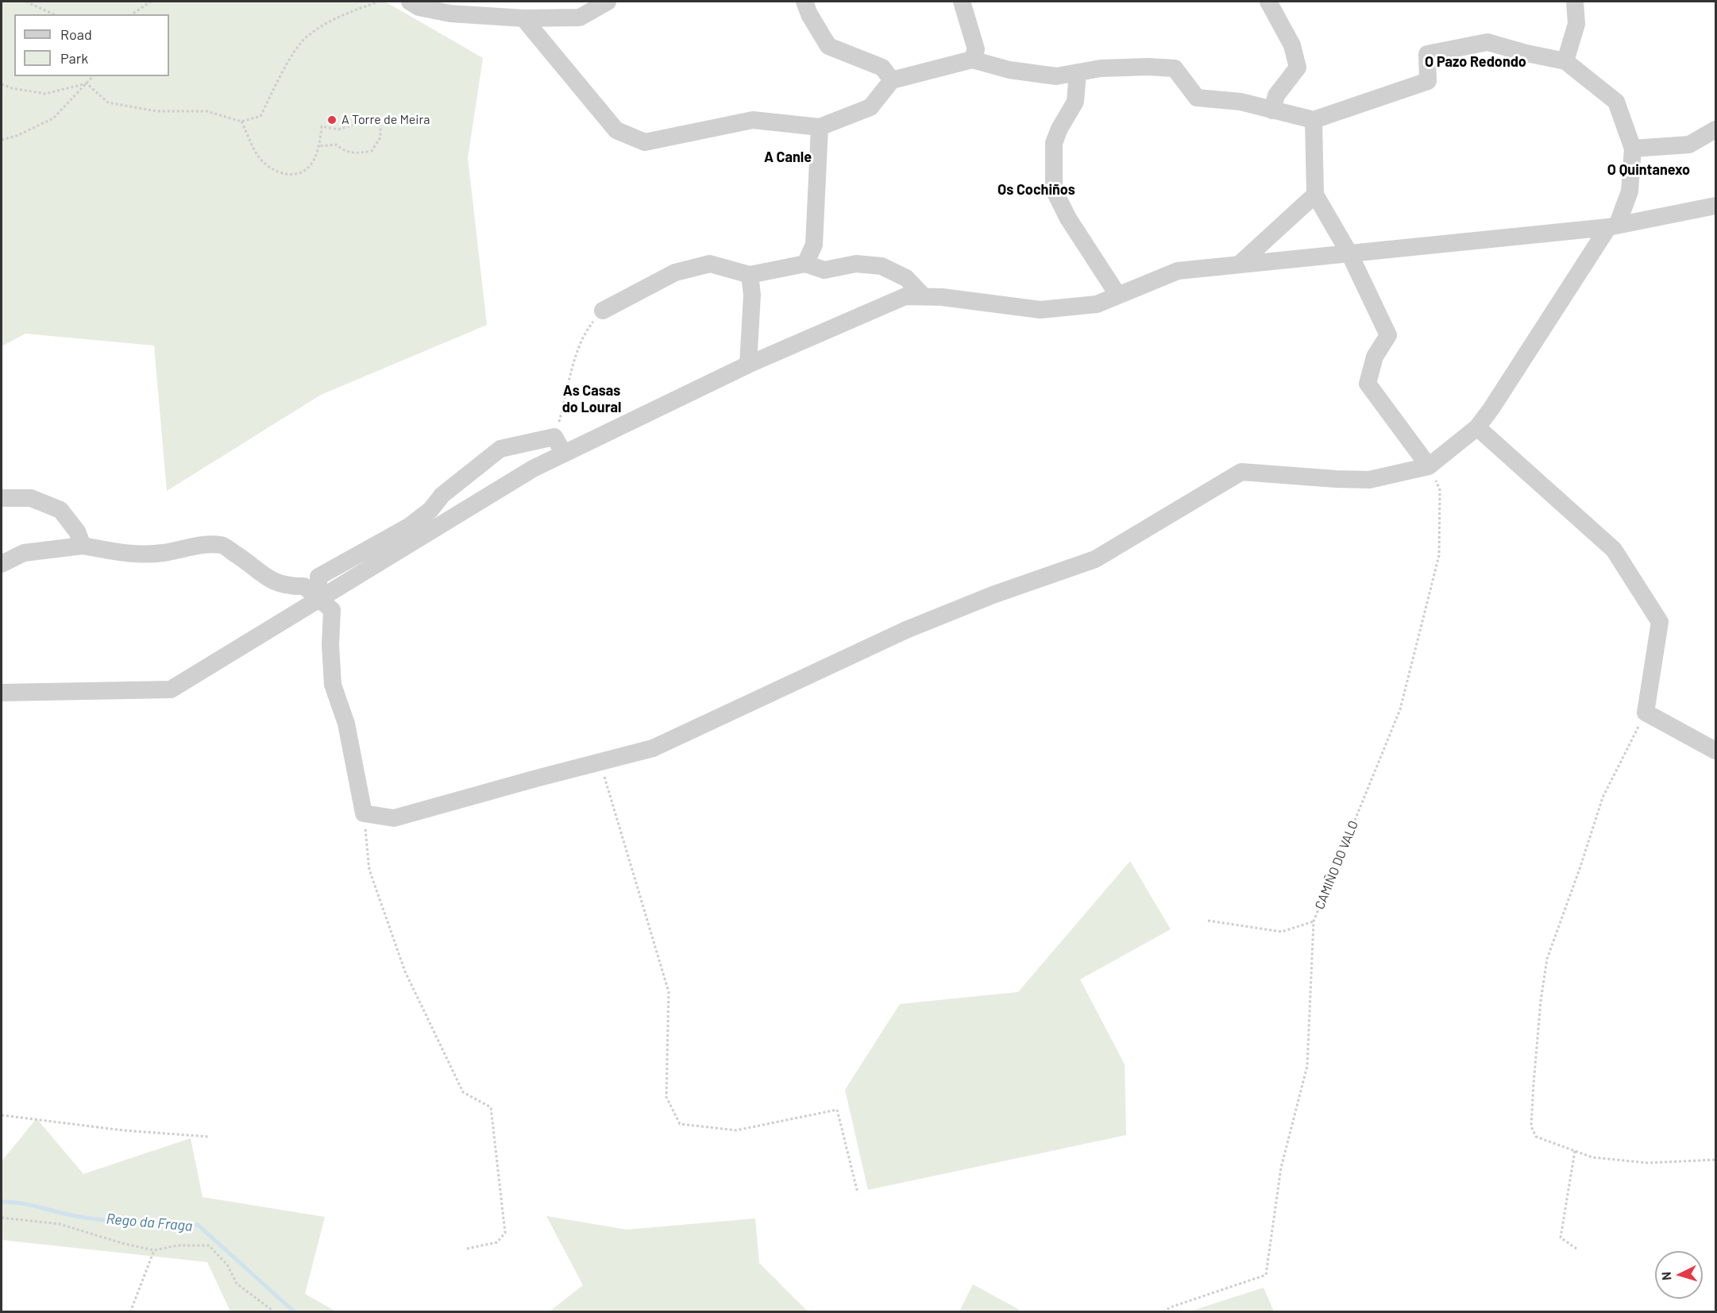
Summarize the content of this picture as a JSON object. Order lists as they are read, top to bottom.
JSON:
{
  "streets": {
    "path": ["CAMIÑO DO VALO"]
  },
  "districts": [
    "O Pazo Redondo",
    "A Canle",
    "O Quintanexo",
    "Os Cochiños",
    "As Casas do Loural"
  ],
  "water": ["Rego da Fraga"],
  "places": ["A Torre de Meira"],
  "legend": ["Road", "Park"],
  "north": "left"
}
